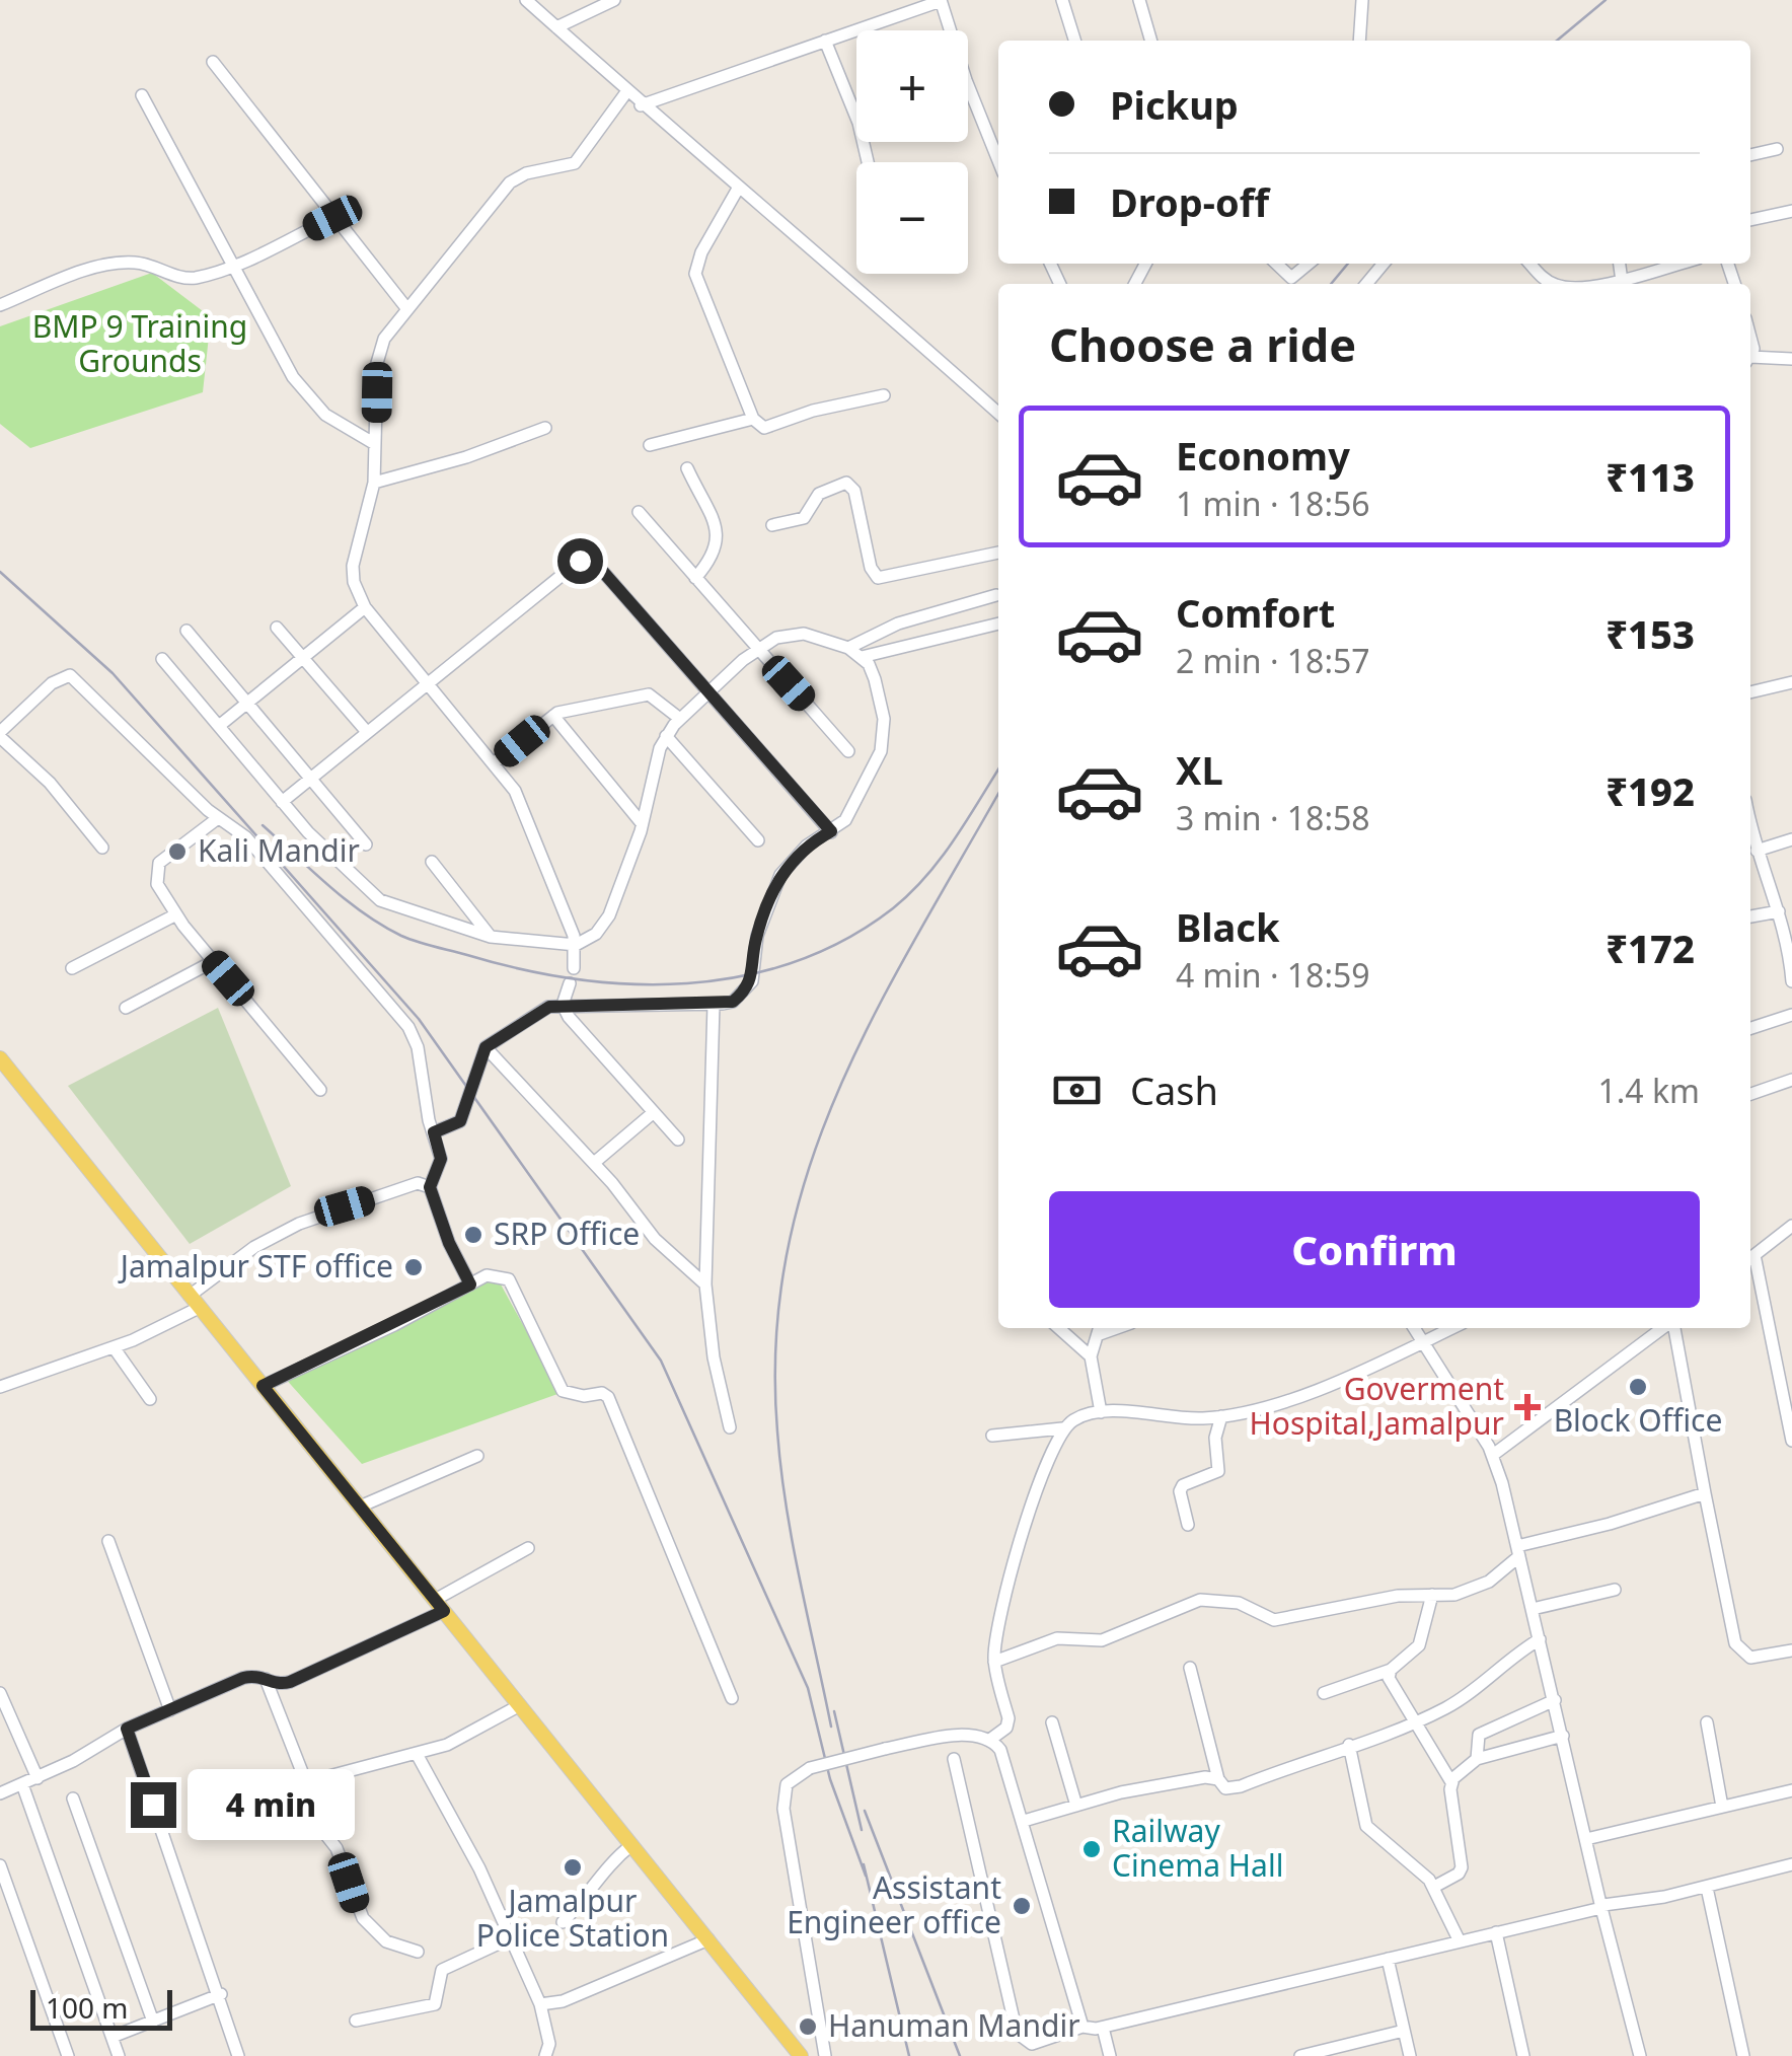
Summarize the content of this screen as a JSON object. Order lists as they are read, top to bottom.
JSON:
{
  "parks": ["BMP 9 Training Grounds"],
  "places": {
    "other": [
      "Kali Mandir",
      "SRP Office",
      "Jamalpur STF office",
      "Block Office",
      "Railway Cinema Hall",
      "Jamalpur Police Station",
      "Assistant Engineer office",
      "Hanuman Mandir"
    ],
    "health": ["Goverment Hospital,Jamalpur"]
  },
  "scale_bar": "100 m",
  "page": {
    "map_buttons": ["+", "−"],
    "banner": ["Pickup", "Drop-off"],
    "heading": "Choose a ride",
    "list": [
      {
        "name": "Economy",
        "note": "1 min · 18:56",
        "value": "₹113"
      },
      {
        "name": "Comfort",
        "note": "2 min · 18:57",
        "value": "₹153"
      },
      {
        "name": "XL",
        "note": "3 min · 18:58",
        "value": "₹192"
      },
      {
        "name": "Black",
        "note": "4 min · 18:59",
        "value": "₹172"
      }
    ],
    "pay": ["Cash", "1.4 km"],
    "buttons": "Confirm",
    "bubble": "4 min",
    "scale": "100 m"
  }
}
